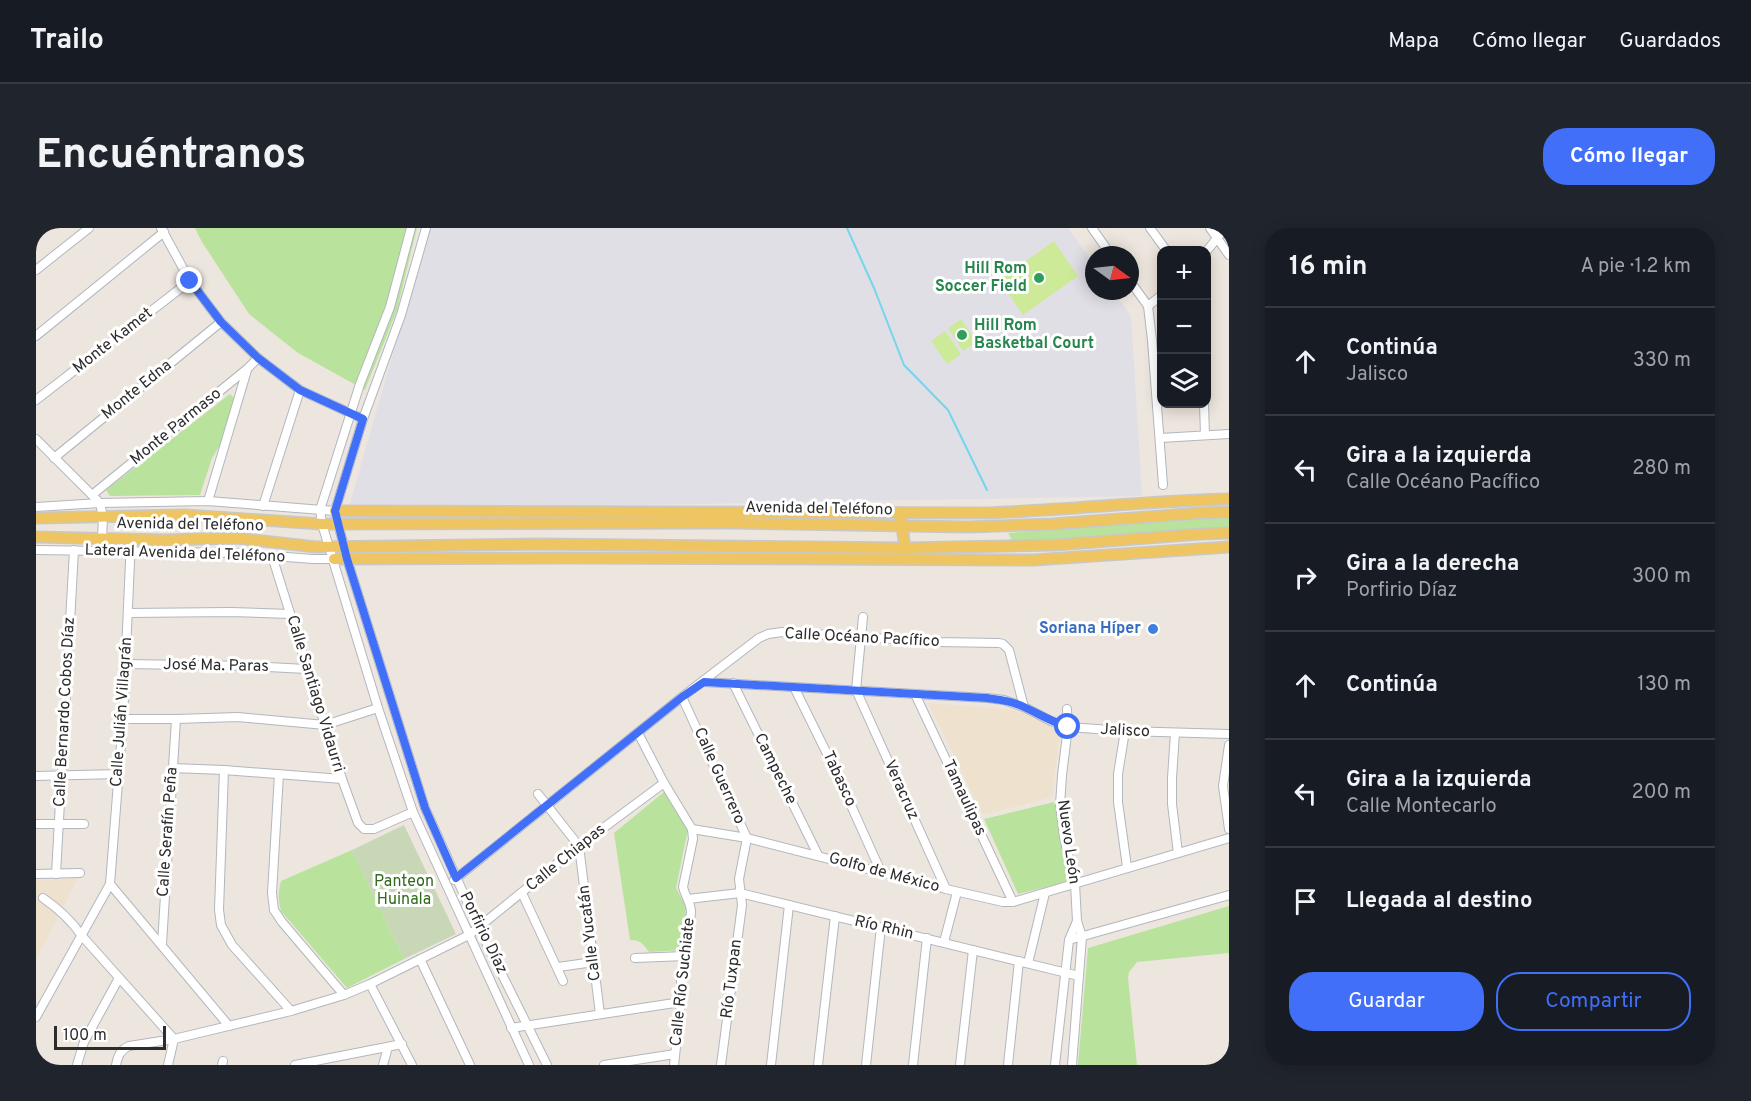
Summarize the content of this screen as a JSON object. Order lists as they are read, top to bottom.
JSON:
{
  "streets": {
    "main road": ["Avenida del Teléfono"],
    "street": [
      "Monte Kamet",
      "Monte Edna",
      "Monte Parmaso",
      "Lateral Avenida del Teléfono",
      "Calle Océano Pacífico",
      "José Ma. Paras",
      "Calle Santiago Vidaurri",
      "Calle Bernardo Cobos Díaz",
      "Calle Julián Villagrán",
      "Jalisco",
      "Campeche",
      "Calle Guerrero",
      "Tabasco",
      "Veracruz",
      "Tamaulipas",
      "Calle Serafín Peña",
      "Nuevo León",
      "Calle Chiapas",
      "Golfo de México",
      "Río Rhin",
      "Porfirio Díaz",
      "Calle Yucatán",
      "Río Tuxpan",
      "Calle Río Suchiate"
    ]
  },
  "crossings": [
    ["Avenida del Teléfono", "Calle Julián Villagrán"],
    ["Avenida del Teléfono", "Porfirio Díaz"],
    ["Lateral Avenida del Teléfono", "Calle Santiago Vidaurri"],
    ["Lateral Avenida del Teléfono", "Calle Bernardo Cobos Díaz"],
    ["Lateral Avenida del Teléfono", "Calle Julián Villagrán"],
    ["Calle Océano Pacífico", "Jalisco"],
    ["Calle Océano Pacífico", "Calle Guerrero"],
    ["Calle Océano Pacífico", "Porfirio Díaz"],
    ["José Ma. Paras", "Calle Santiago Vidaurri"],
    ["José Ma. Paras", "Calle Julián Villagrán"],
    ["Jalisco", "Campeche"],
    ["Jalisco", "Tabasco"],
    ["Jalisco", "Veracruz"],
    ["Jalisco", "Tamaulipas"],
    ["Jalisco", "Nuevo León"],
    ["Campeche", "Golfo de México"],
    ["Calle Guerrero", "Golfo de México"],
    ["Calle Guerrero", "Río Rhin"],
    ["Calle Guerrero", "Río Tuxpan"],
    ["Tabasco", "Golfo de México"],
    ["Veracruz", "Golfo de México"],
    ["Tamaulipas", "Golfo de México"],
    ["Nuevo León", "Golfo de México"],
    ["Nuevo León", "Río Rhin"],
    ["Calle Chiapas", "Porfirio Díaz"],
    ["Calle Chiapas", "Calle Yucatán"],
    ["Golfo de México", "Calle Río Suchiate"],
    ["Río Rhin", "Río Tuxpan"],
    ["Río Rhin", "Calle Río Suchiate"]
  ],
  "parks": ["Panteon Huinala"],
  "places": ["Hill Rom Soccer Field", "Hill Rom Basketbal Court", "Soriana Híper"],
  "scale_bar": "100 m",
  "north": "right",
  "page": {
    "header": "Trailo",
    "nav": ["Mapa", "Cómo llegar", "Guardados"],
    "buttons": [
      "Cómo llegar",
      ["Guardar", "Compartir"]
    ],
    "title": "Encuéntranos",
    "heading": ["16 min", "A pie · 1.2 km"],
    "map_buttons": ["+", "−"],
    "list": [
      ["Continúa", "Jalisco", "330 m"],
      ["Gira a la izquierda", "Calle Océano Pacífico", "280 m"],
      ["Gira a la derecha", "Porfirio Díaz", "300 m"],
      ["Continúa", "130 m"],
      ["Gira a la izquierda", "Calle Montecarlo", "200 m"],
      "Llegada al destino"
    ],
    "scale": "100 m"
  }
}
